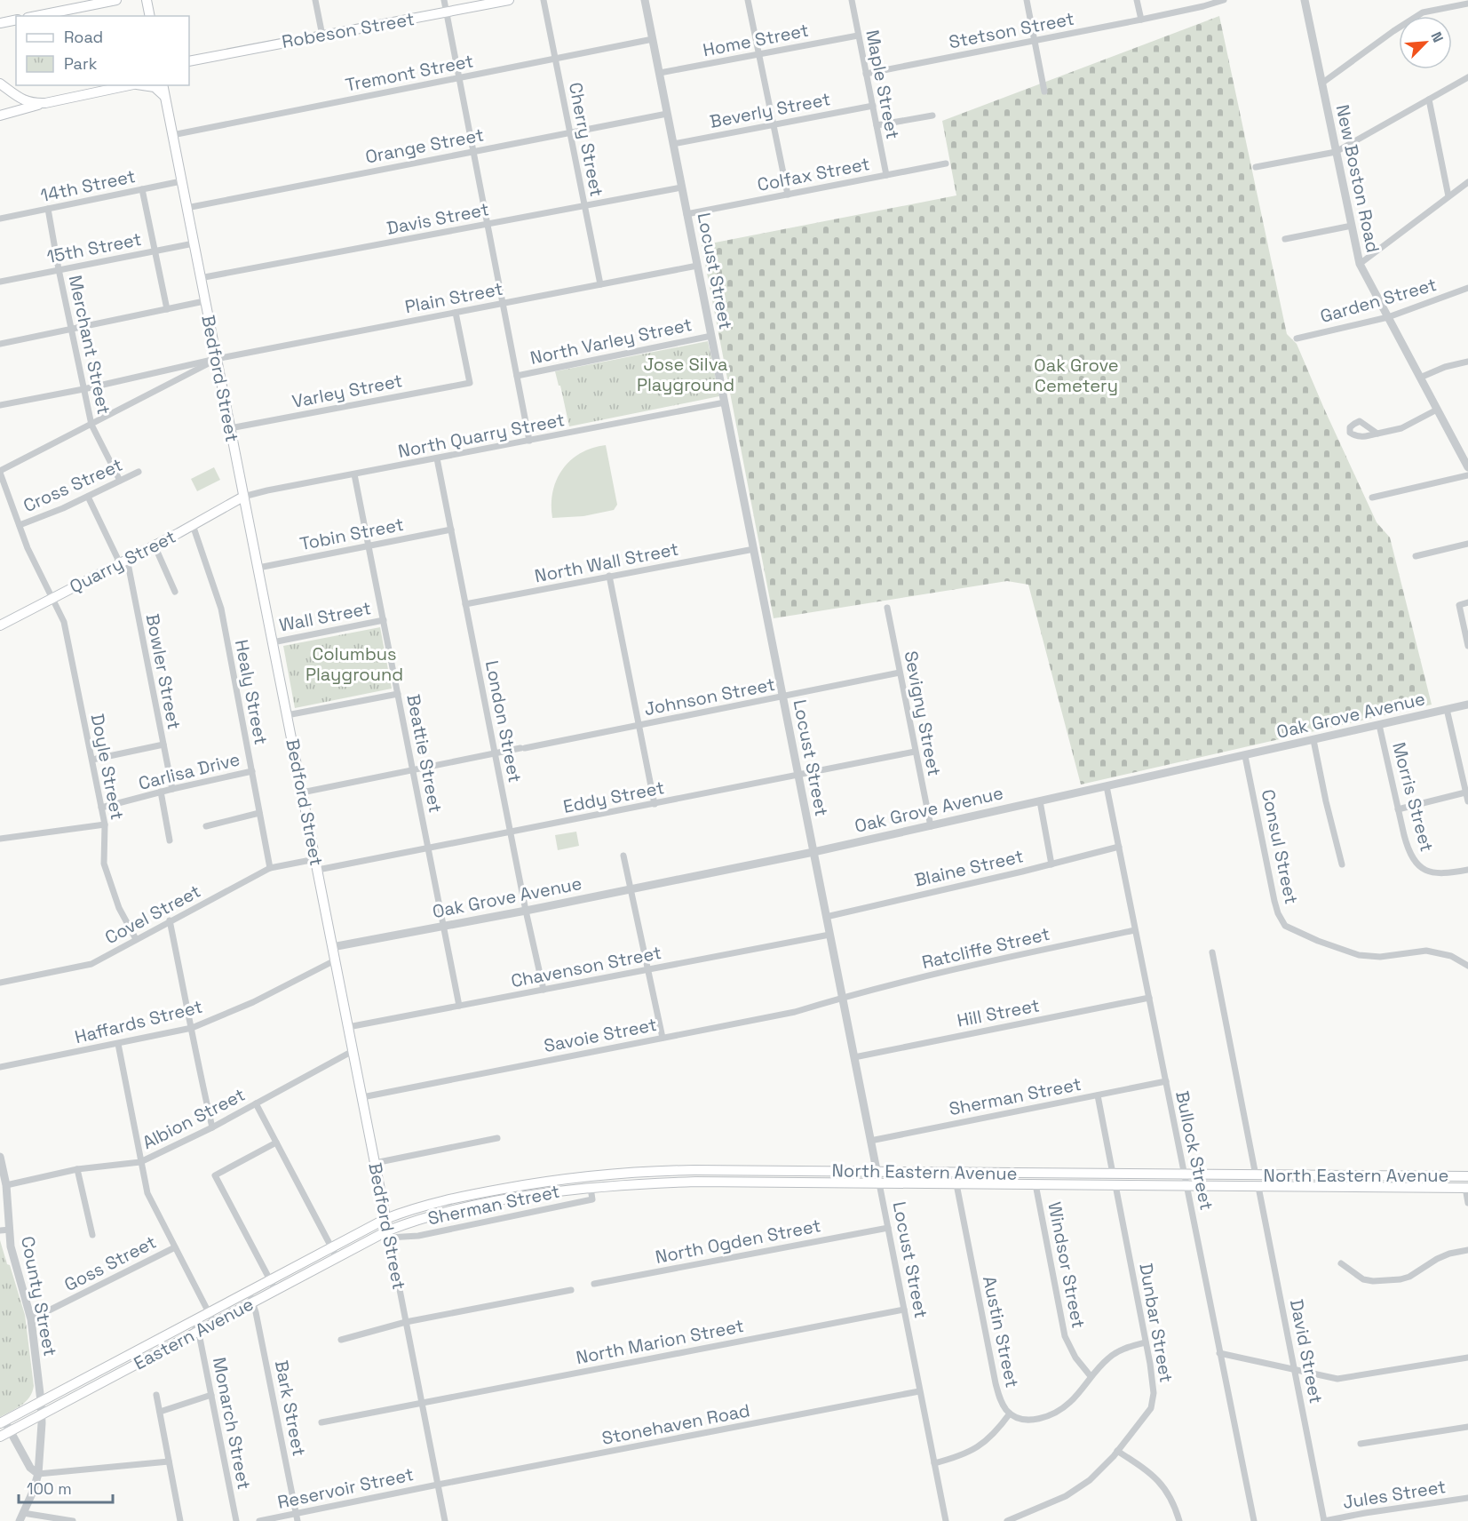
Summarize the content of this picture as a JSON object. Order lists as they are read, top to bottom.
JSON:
{
  "streets": {
    "main road": [
      "Robeson Street",
      "Bedford Street",
      "Quarry Street",
      "North Eastern Avenue",
      "Eastern Avenue"
    ],
    "street": [
      "Stetson Street",
      "Home Street",
      "Tremont Street",
      "Maple Street",
      "Beverly Street",
      "Cherry Street",
      "Orange Street",
      "Colfax Street",
      "New Boston Road",
      "14th Street",
      "Davis Street",
      "15th Street",
      "Locust Street",
      "Plain Street",
      "Garden Street",
      "North Varley Street",
      "Merchant Street",
      "Varley Street",
      "North Quarry Street",
      "Cross Street",
      "Tobin Street",
      "North Wall Street",
      "Wall Street",
      "Bowler Street",
      "Healy Street",
      "Johnson Street",
      "Sevigny Street",
      "Oak Grove Avenue",
      "London Street",
      "Beattie Street",
      "Doyle Street",
      "Carlisa Drive",
      "Eddy Street",
      "Morris Street",
      "Consul Street",
      "Blaine Street",
      "Covel Street",
      "Ratcliffe Street",
      "Chavenson Street",
      "Hill Street",
      "Haffards Street",
      "Savoie Street",
      "Sherman Street",
      "Albion Street",
      "Bullock Street",
      "North Ogden Street",
      "Goss Street",
      "Windsor Street",
      "County Street",
      "Dunbar Street",
      "Austin Street",
      "North Marion Street",
      "David Street",
      "Bark Street",
      "Monarch Street",
      "Stonehaven Road",
      "Reservoir Street",
      "Jules Street"
    ]
  },
  "crossings": [
    ["Stetson Street", "Maple Street"],
    ["Home Street", "Maple Street"],
    ["Home Street", "Locust Street"],
    ["Tremont Street", "Cherry Street"],
    ["Tremont Street", "Locust Street"],
    ["Tremont Street", "Bedford Street"],
    ["Maple Street", "Beverly Street"],
    ["Maple Street", "Colfax Street"],
    ["Beverly Street", "Locust Street"],
    ["Cherry Street", "Orange Street"],
    ["Cherry Street", "Davis Street"],
    ["Cherry Street", "Plain Street"],
    ["Orange Street", "Locust Street"],
    ["Orange Street", "Bedford Street"],
    ["Colfax Street", "Locust Street"],
    ["New Boston Road", "Garden Street"],
    ["14th Street", "Merchant Street"],
    ["14th Street", "Bedford Street"],
    ["Davis Street", "Locust Street"],
    ["Davis Street", "Bedford Street"],
    ["15th Street", "Merchant Street"],
    ["15th Street", "Bedford Street"],
    ["Locust Street", "Plain Street"],
    ["Locust Street", "North Varley Street"],
    ["Locust Street", "North Quarry Street"],
    ["Locust Street", "North Wall Street"],
    ["Locust Street", "Johnson Street"],
    ["Locust Street", "Oak Grove Avenue"],
    ["Locust Street", "Eddy Street"],
    ["Locust Street", "Blaine Street"],
    ["Locust Street", "Ratcliffe Street"],
    ["Locust Street", "Chavenson Street"],
    ["Locust Street", "Hill Street"],
    ["Locust Street", "Savoie Street"],
    ["Locust Street", "Sherman Street"],
    ["Locust Street", "North Eastern Avenue"],
    ["Locust Street", "North Ogden Street"],
    ["Locust Street", "North Marion Street"],
    ["Locust Street", "Stonehaven Road"],
    ["Plain Street", "Merchant Street"],
    ["Plain Street", "Bedford Street"],
    ["Plain Street", "Varley Street"],
    ["Merchant Street", "Cross Street"],
    ["Bedford Street", "Varley Street"],
    ["Bedford Street", "North Quarry Street"],
    ["Bedford Street", "Tobin Street"],
    ["Bedford Street", "Quarry Street"],
    ["Bedford Street", "Wall Street"],
    ["Bedford Street", "Johnson Street"],
    ["Bedford Street", "Oak Grove Avenue"],
    ["Bedford Street", "Eddy Street"],
    ["Bedford Street", "Covel Street"],
    ["Bedford Street", "Chavenson Street"],
    ["Bedford Street", "Haffards Street"],
    ["Bedford Street", "Savoie Street"],
    ["Bedford Street", "Sherman Street"],
    ["Bedford Street", "Albion Street"],
    ["Bedford Street", "North Eastern Avenue"],
    ["Bedford Street", "Eastern Avenue"],
    ["Bedford Street", "North Marion Street"],
    ["Bedford Street", "Stonehaven Road"],
    ["Bedford Street", "Reservoir Street"],
    ["North Quarry Street", "Quarry Street"],
    ["North Quarry Street", "London Street"],
    ["North Quarry Street", "Beattie Street"],
    ["Cross Street", "Bowler Street"],
    ["Cross Street", "Doyle Street"],
    ["Tobin Street", "London Street"],
    ["Tobin Street", "Beattie Street"],
    ["Quarry Street", "Bowler Street"],
    ["Quarry Street", "Healy Street"],
    ["Quarry Street", "Doyle Street"],
    ["North Wall Street", "London Street"],
    ["Wall Street", "Beattie Street"],
    ["Bowler Street", "Carlisa Drive"],
    ["Healy Street", "Carlisa Drive"],
    ["Healy Street", "Covel Street"],
    ["Johnson Street", "Sevigny Street"],
    ["Johnson Street", "London Street"],
    ["Johnson Street", "Beattie Street"],
    ["Sevigny Street", "Oak Grove Avenue"],
    ["Sevigny Street", "Eddy Street"],
    ["Oak Grove Avenue", "London Street"],
    ["Oak Grove Avenue", "Beattie Street"],
    ["Oak Grove Avenue", "Morris Street"],
    ["Oak Grove Avenue", "Consul Street"],
    ["Oak Grove Avenue", "Bullock Street"],
    ["London Street", "Eddy Street"],
    ["London Street", "Chavenson Street"],
    ["Beattie Street", "Eddy Street"],
    ["Beattie Street", "Chavenson Street"],
    ["Doyle Street", "Carlisa Drive"],
    ["Doyle Street", "Covel Street"],
    ["Blaine Street", "Bullock Street"],
    ["Ratcliffe Street", "Savoie Street"],
    ["Ratcliffe Street", "Bullock Street"],
    ["Hill Street", "Bullock Street"],
    ["Sherman Street", "Bullock Street"],
    ["Sherman Street", "North Eastern Avenue"],
    ["Sherman Street", "Eastern Avenue"],
    ["Albion Street", "County Street"],
    ["Bullock Street", "North Eastern Avenue"],
    ["North Eastern Avenue", "Windsor Street"],
    ["North Eastern Avenue", "Dunbar Street"],
    ["North Eastern Avenue", "Austin Street"],
    ["North Eastern Avenue", "Eastern Avenue"],
    ["North Eastern Avenue", "David Street"],
    ["Goss Street", "County Street"],
    ["Windsor Street", "Austin Street"],
    ["County Street", "Eastern Avenue"],
    ["Dunbar Street", "Austin Street"],
    ["Eastern Avenue", "Bark Street"],
    ["Eastern Avenue", "Monarch Street"],
    ["David Street", "Jules Street"],
    ["Bark Street", "Reservoir Street"],
    ["Stonehaven Road", "Reservoir Street"]
  ],
  "parks": ["Jose Silva Playground", "Oak Grove Cemetery", "Columbus Playground"],
  "legend": ["Road", "Park"],
  "scale_bar": "100 m",
  "north": "top right"
}
